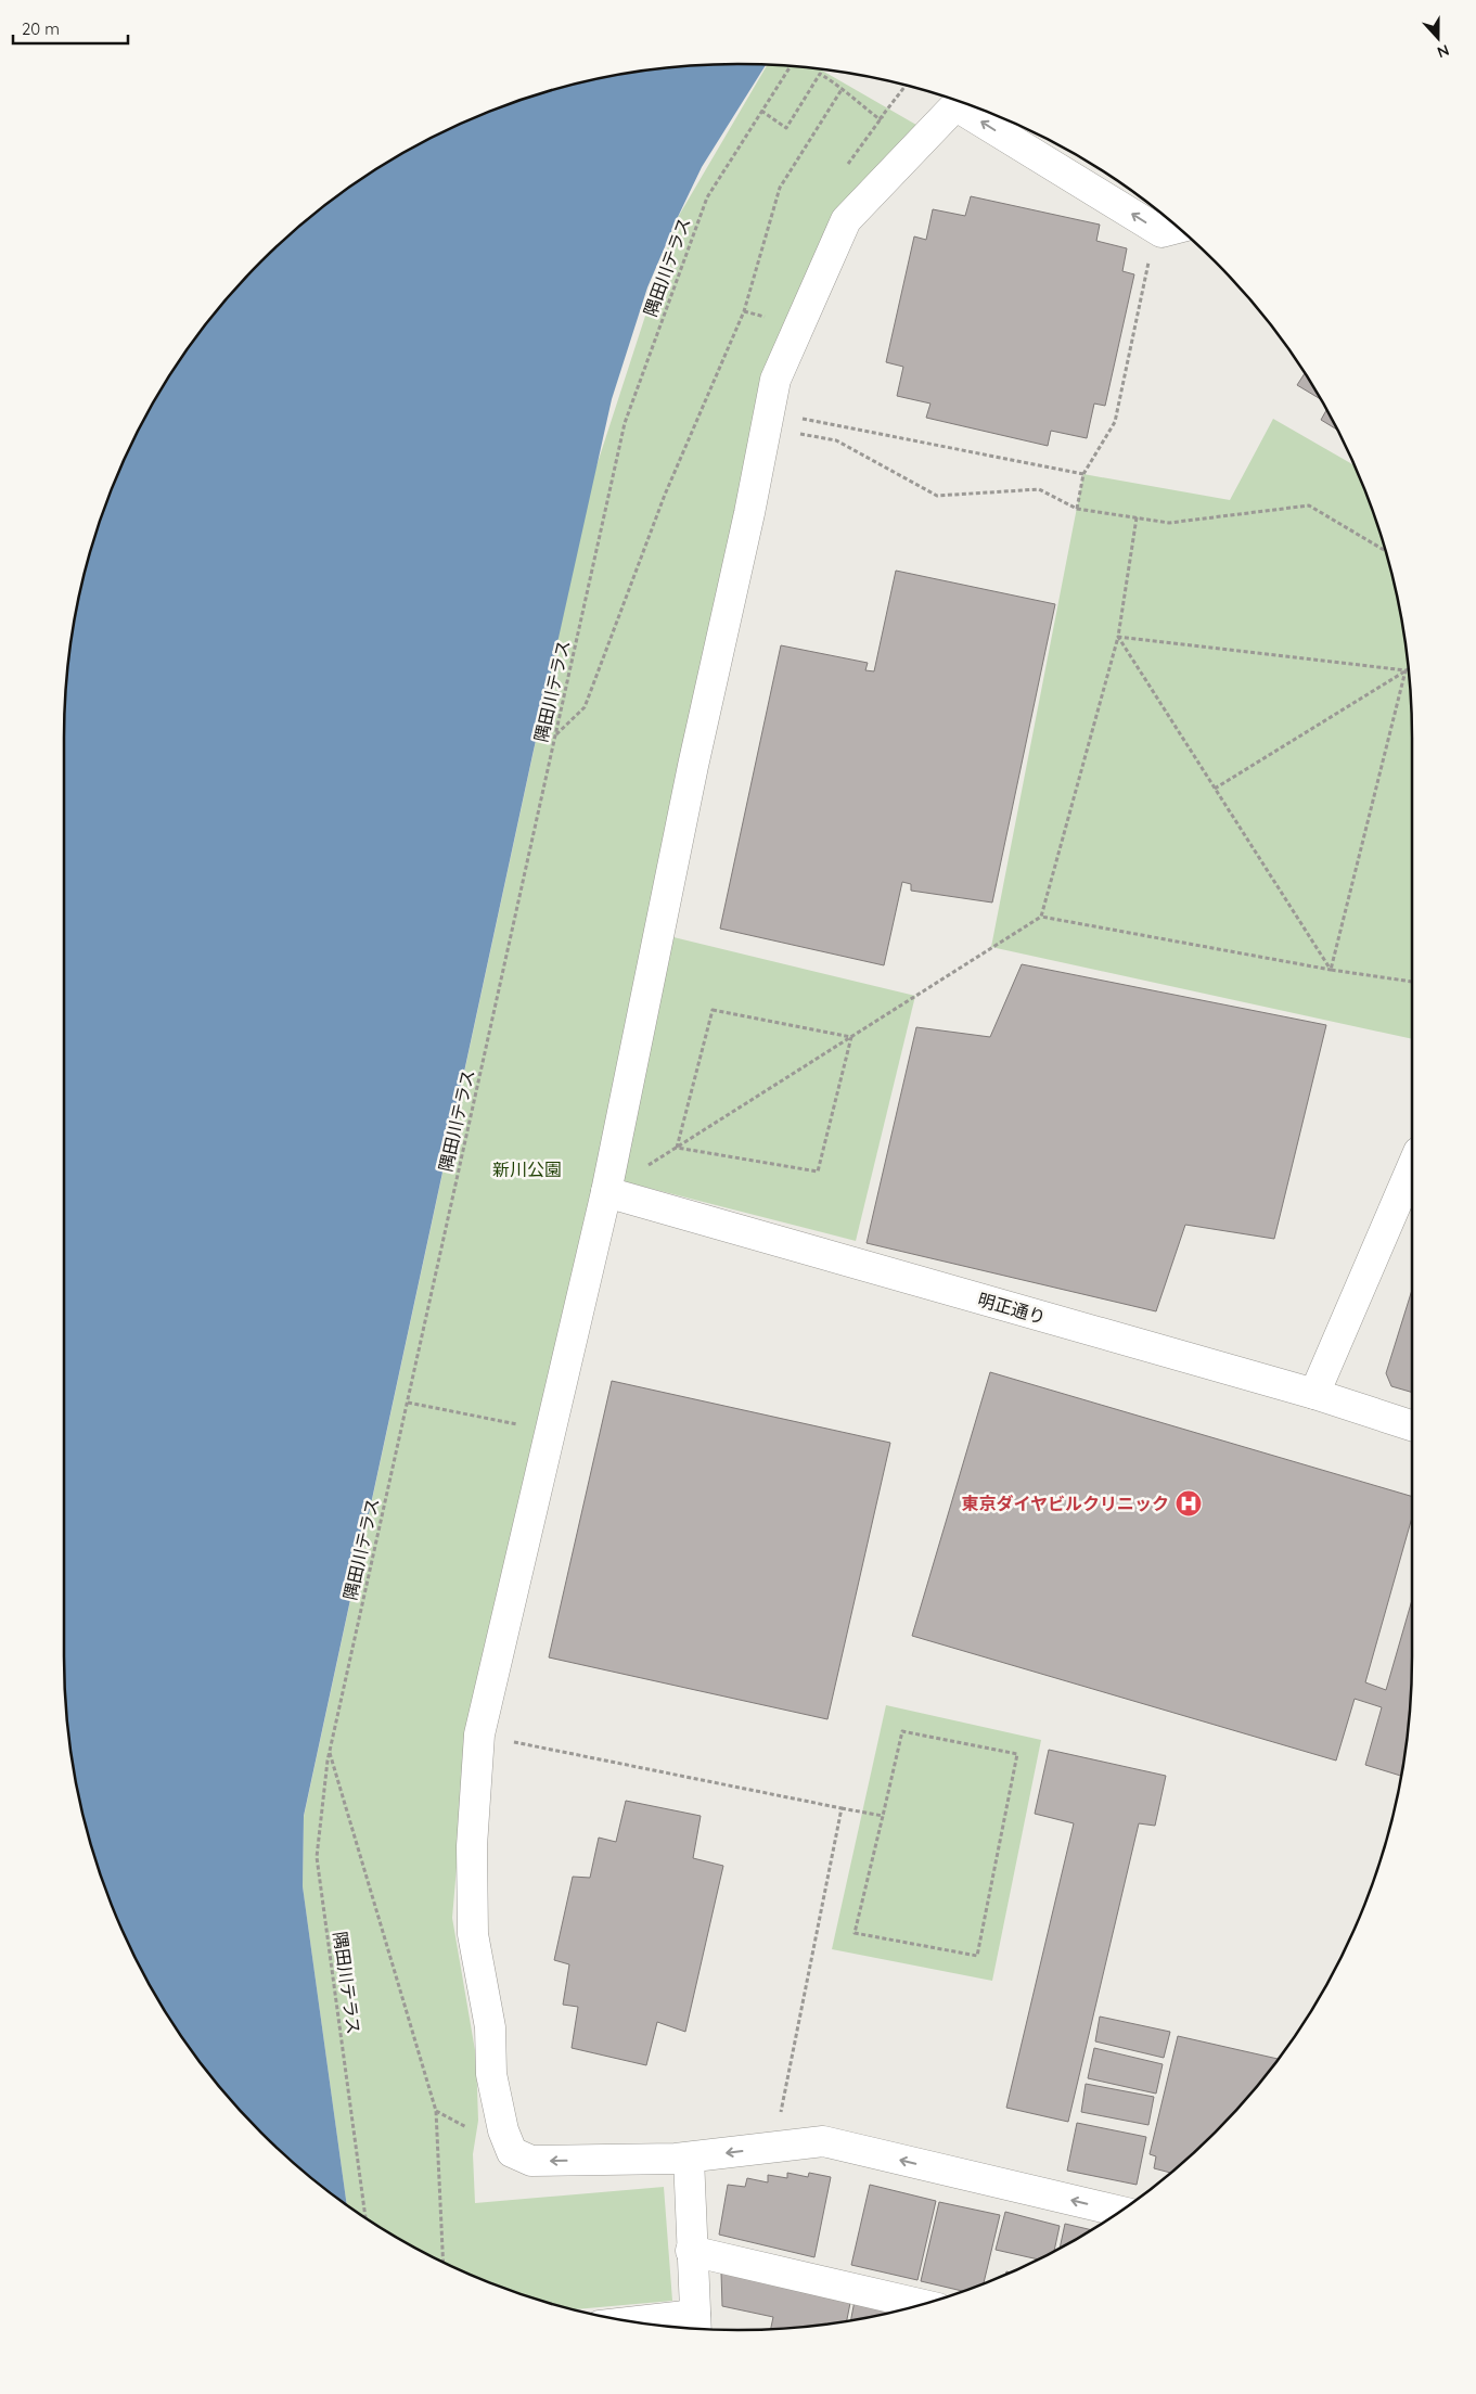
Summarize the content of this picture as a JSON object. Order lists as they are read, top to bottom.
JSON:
{
  "streets": {
    "street": ["明正通り"],
    "path": ["隅田川テラス"]
  },
  "parks": ["新川公園"],
  "places": {
    "hospital": ["東京ダイヤビルクリニック"]
  },
  "scale_bar": "20 m",
  "north": "bottom"
}
